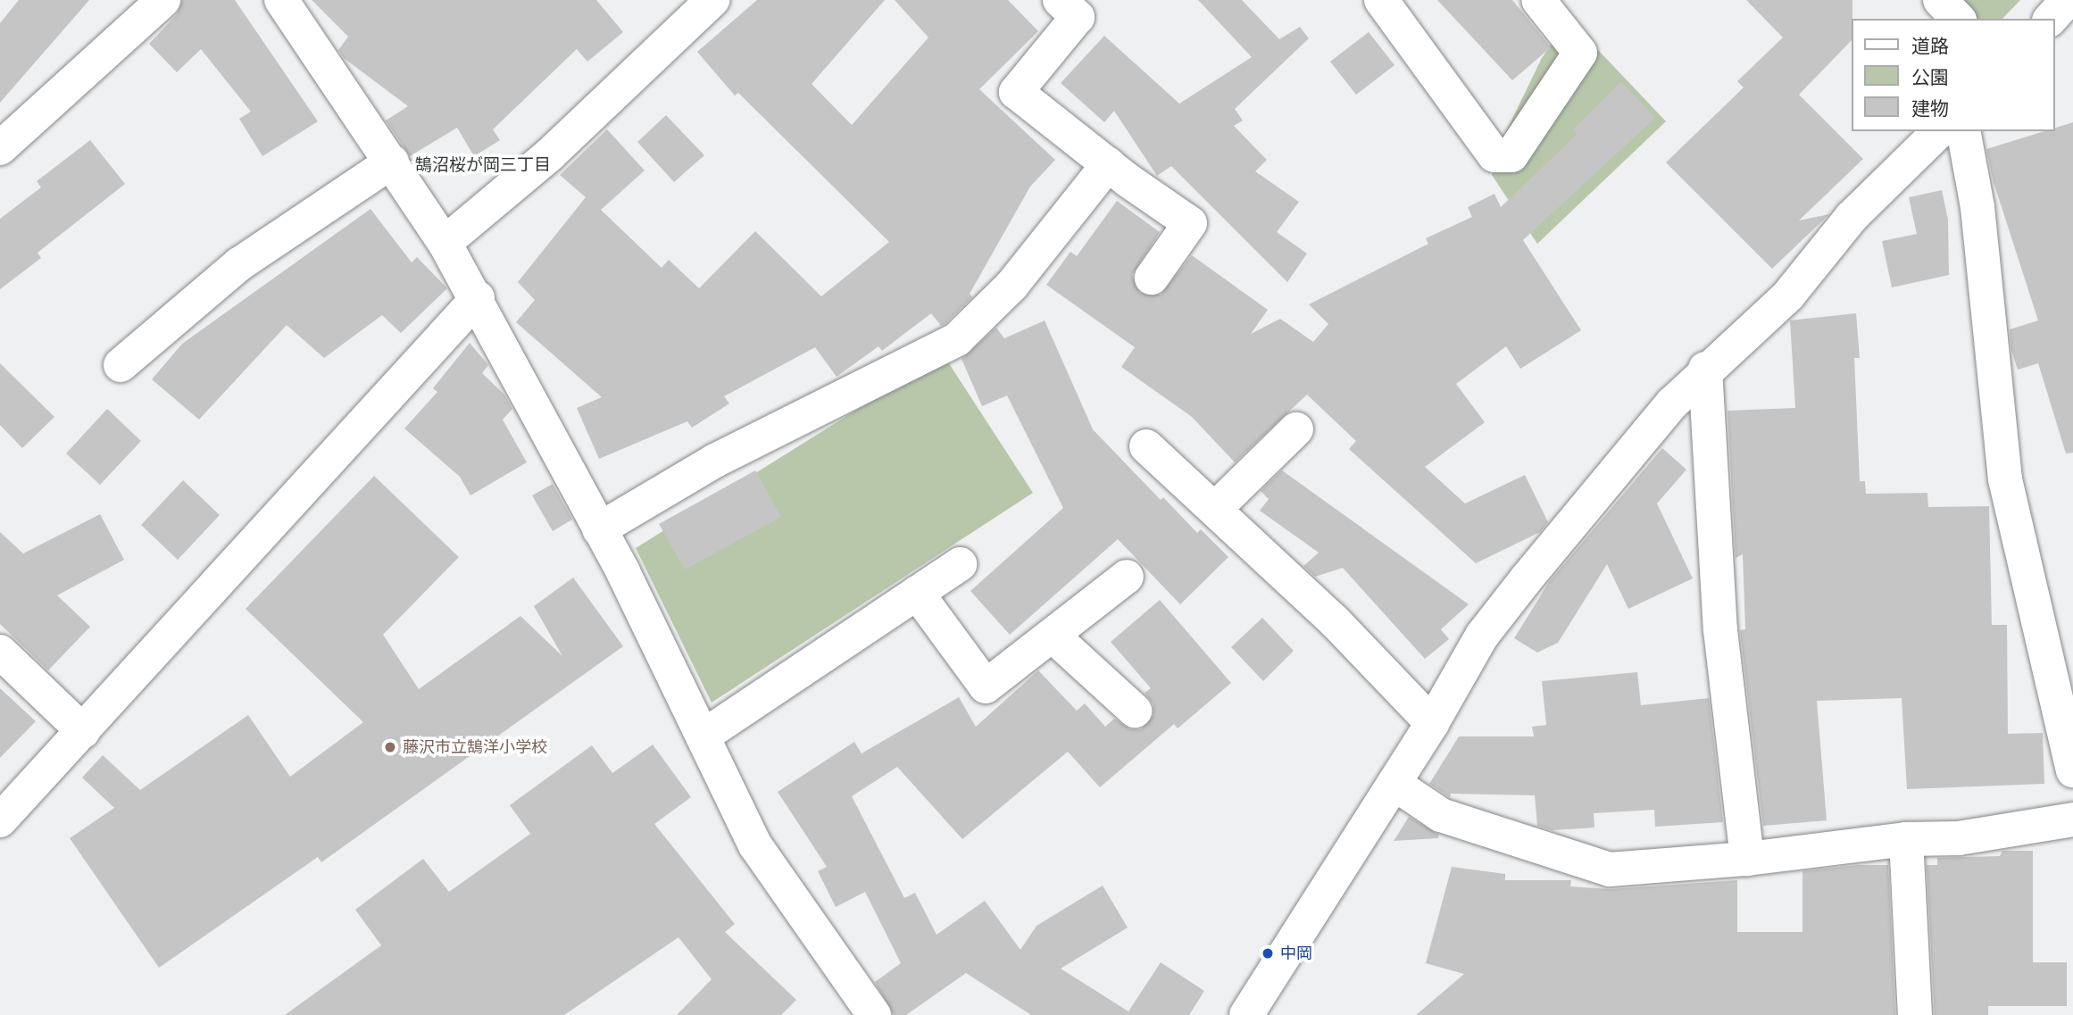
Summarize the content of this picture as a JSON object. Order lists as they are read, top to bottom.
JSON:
{
  "districts": ["鵠沼桜が岡三丁目"],
  "places": ["藤沢市立鵠洋小学校", "中岡"],
  "legend": ["道路", "公園", "建物"]
}
